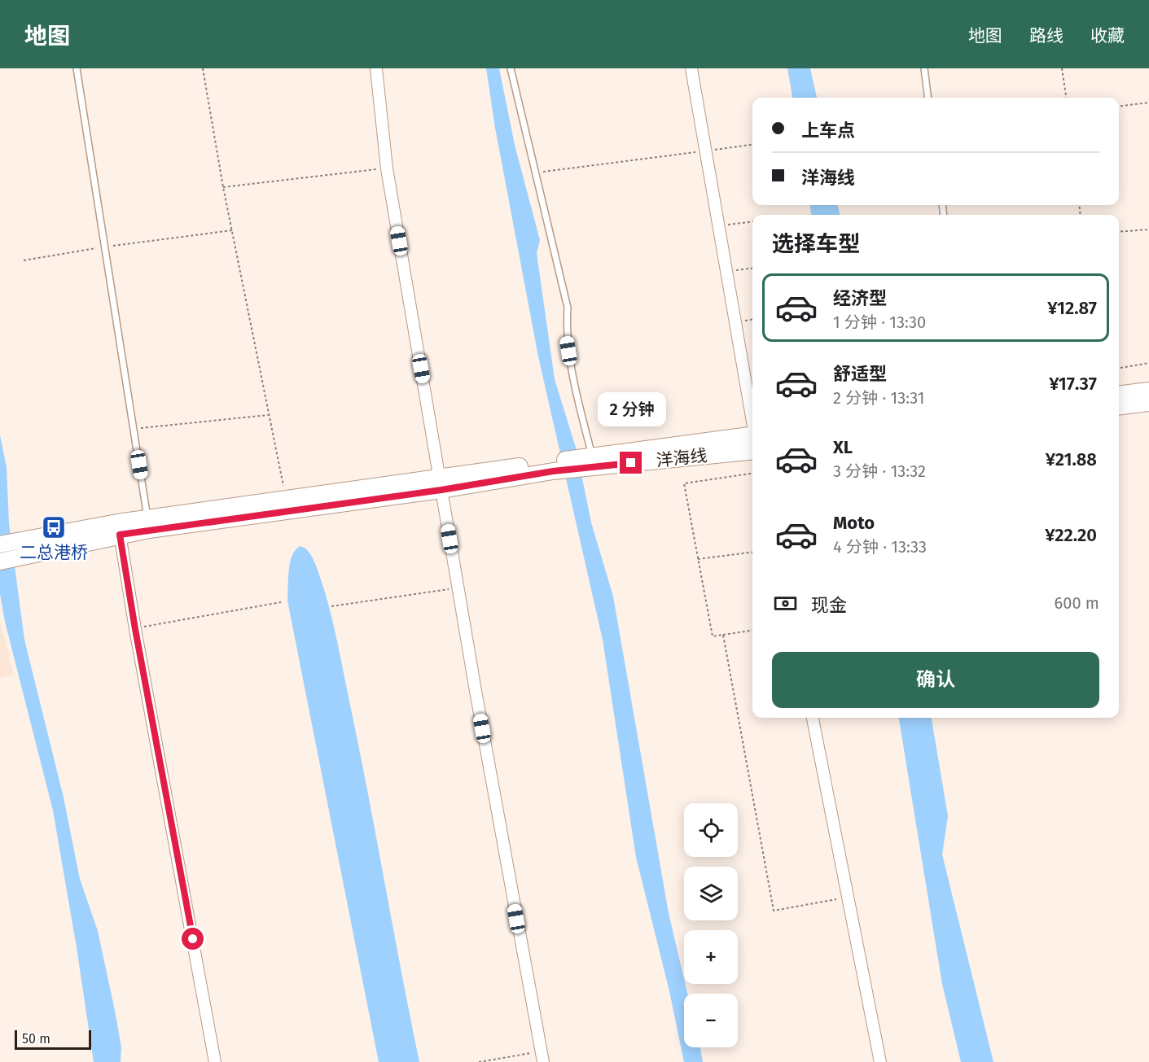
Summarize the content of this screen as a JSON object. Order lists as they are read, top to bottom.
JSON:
{
  "streets": {
    "main road": ["洋海线"]
  },
  "places": {
    "bus stop": ["二总港桥"]
  },
  "scale_bar": "50 m",
  "page": {
    "header": "地图",
    "nav": ["地图", "路线", "收藏"],
    "banner": ["上车点", "洋海线"],
    "heading": "选择车型",
    "list": [
      {
        "name": "经济型",
        "note": "1 分钟 · 13:30",
        "value": "¥12.87"
      },
      {
        "name": "舒适型",
        "note": "2 分钟 · 13:31",
        "value": "¥17.37"
      },
      {
        "name": "XL",
        "note": "3 分钟 · 13:32",
        "value": "¥21.88"
      },
      {
        "name": "Moto",
        "note": "4 分钟 · 13:33",
        "value": "¥22.20"
      }
    ],
    "bubble": "2 分钟",
    "pay": ["现金", "600 m"],
    "buttons": "确认",
    "map_buttons": ["+", "−"],
    "scale": "50 m"
  }
}
